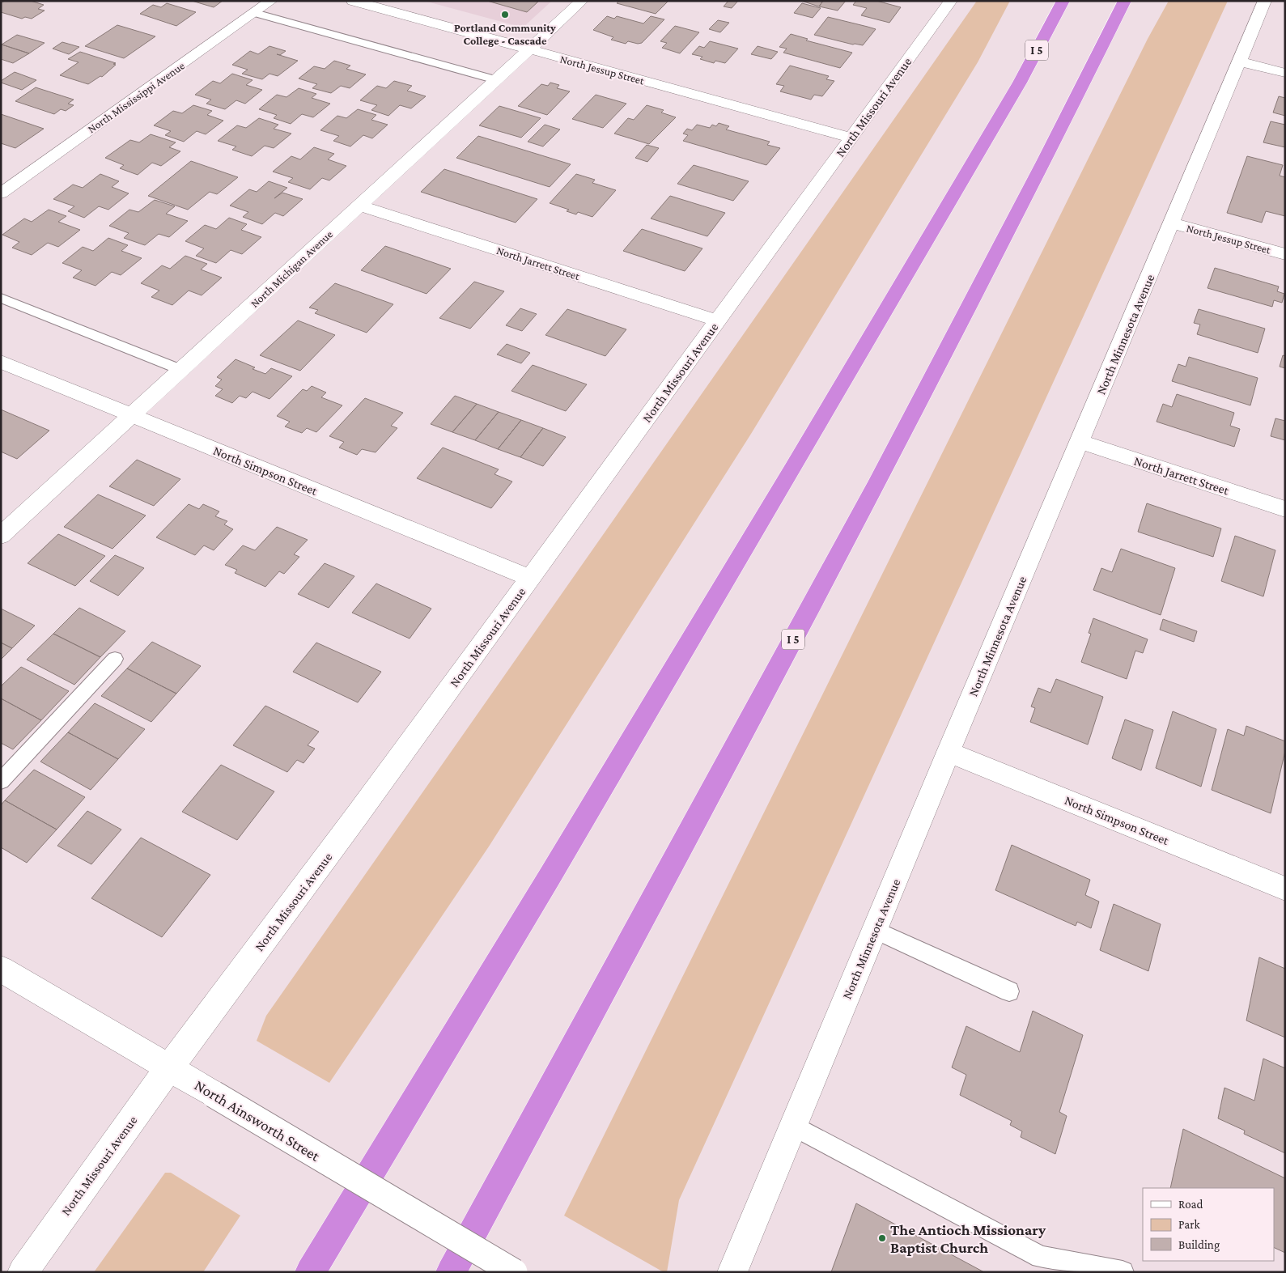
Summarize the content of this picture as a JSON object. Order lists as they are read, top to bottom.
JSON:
{
  "streets": {
    "highway": ["I 5"],
    "street": [
      "North Jessup Street",
      "North Mississippi Avenue",
      "North Missouri Avenue",
      "North Jarrett Street",
      "North Michigan Avenue",
      "North Minnesota Avenue",
      "North Simpson Street",
      "North Ainsworth Street"
    ]
  },
  "crossings": [
    ["North Jessup Street", "North Missouri Avenue"],
    ["North Jessup Street", "North Michigan Avenue"],
    ["North Jessup Street", "North Minnesota Avenue"],
    ["North Missouri Avenue", "North Jarrett Street"],
    ["North Missouri Avenue", "North Simpson Street"],
    ["North Missouri Avenue", "North Ainsworth Street"],
    ["North Jarrett Street", "North Michigan Avenue"],
    ["North Jarrett Street", "North Minnesota Avenue"],
    ["North Michigan Avenue", "North Simpson Street"],
    ["North Minnesota Avenue", "North Simpson Street"]
  ],
  "places": ["Portland Community College - Cascade", "The Antioch Missionary Baptist Church"],
  "legend": ["Road", "Park", "Building"]
}
